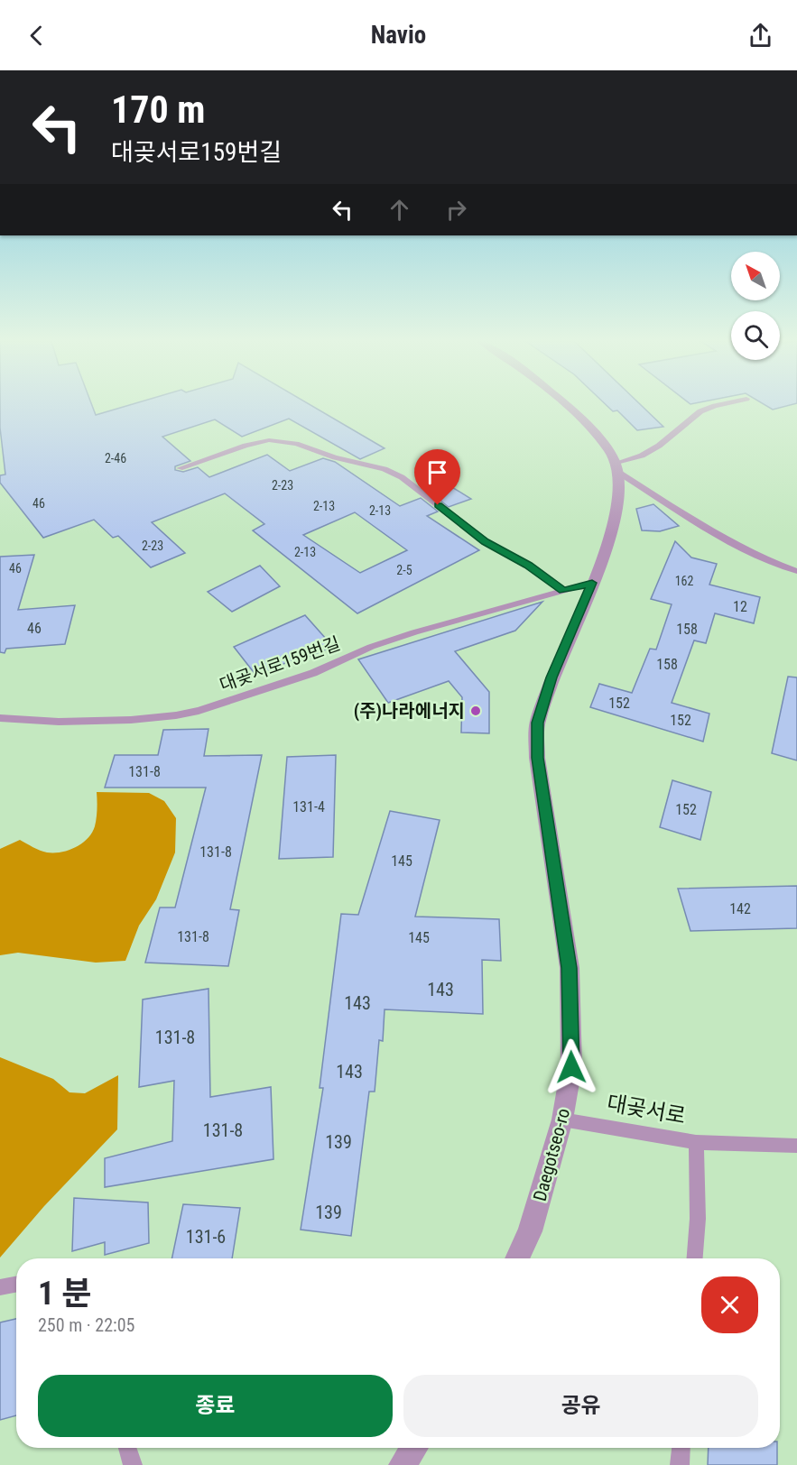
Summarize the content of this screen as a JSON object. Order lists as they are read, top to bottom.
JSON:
{
  "streets": {
    "street": ["Daegotseo-ro"],
    "lane": ["대곶서로159번길", "대곶서로"]
  },
  "crossings": [
    ["대곶서로159번길", "Daegotseo-ro"],
    ["대곶서로", "Daegotseo-ro"]
  ],
  "places": ["(주)나라에너지"],
  "house_numbers": [
    "2-46",
    "2-23",
    "46",
    "2-13",
    "2-13",
    "2-23",
    "2-13",
    "46",
    "2-5",
    "162",
    "12",
    "46",
    "158",
    "158",
    "152",
    "152",
    "131-8",
    "131-4",
    "152",
    "131-8",
    "145",
    "142",
    "131-8",
    "145",
    "143",
    "143",
    "131-8",
    "143",
    "131-8",
    "139",
    "139",
    "131-6"
  ],
  "north": "top left",
  "page": {
    "header": "Navio",
    "turn": ["170 m", "대곶서로159번길"],
    "heading": ["1 분", "250 m · 22:05"],
    "buttons": ["종료", "공유"]
  }
}
